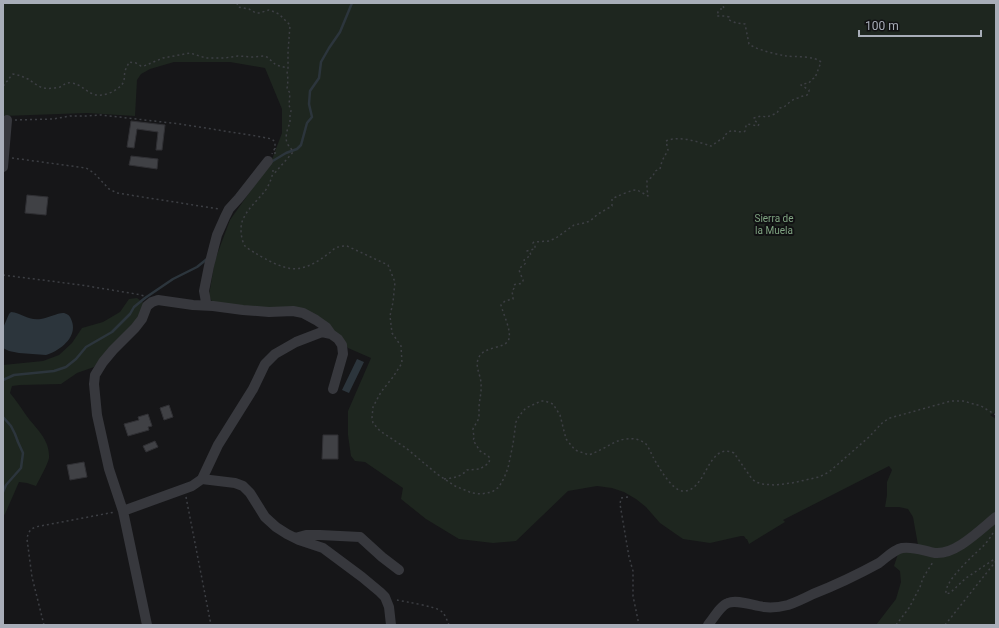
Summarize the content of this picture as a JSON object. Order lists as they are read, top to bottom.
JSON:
{
  "parks": ["Sierra de la Muela"],
  "scale_bar": "100 m"
}
